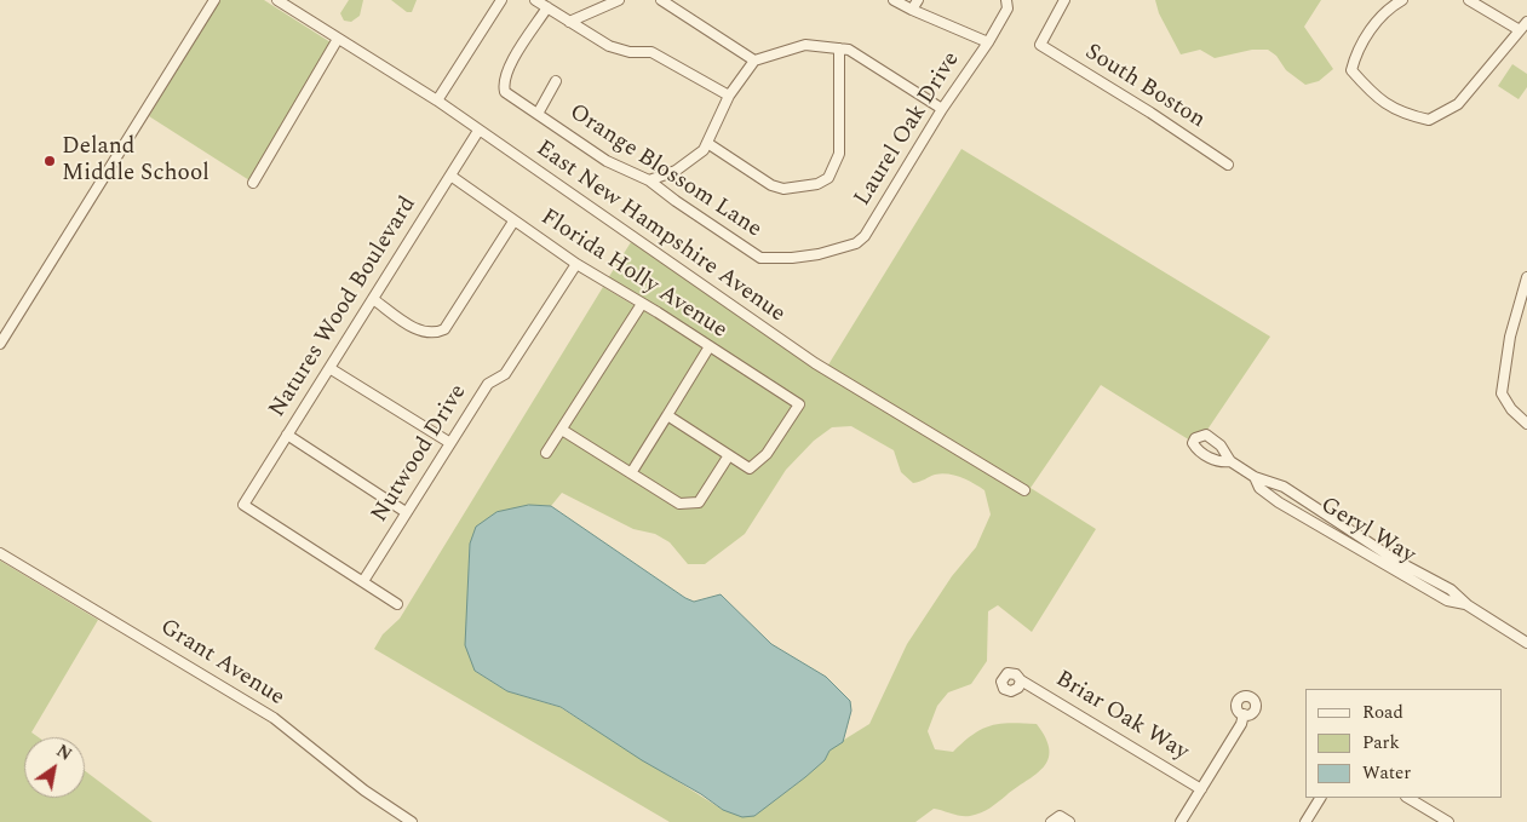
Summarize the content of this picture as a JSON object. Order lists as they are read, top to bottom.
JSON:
{
  "streets": {
    "street": [
      "South Boston",
      "Laurel Oak Drive",
      "Orange Blossom Lane",
      "East New Hampshire Avenue",
      "Florida Holly Avenue",
      "Natures Wood Boulevard",
      "Nutwood Drive",
      "Geryl Way",
      "Grant Avenue",
      "Briar Oak Way"
    ]
  },
  "crossings": [
    ["Laurel Oak Drive", "Orange Blossom Lane"],
    ["East New Hampshire Avenue", "Natures Wood Boulevard"],
    ["Florida Holly Avenue", "Natures Wood Boulevard"],
    ["Florida Holly Avenue", "Nutwood Drive"],
    ["Natures Wood Boulevard", "Nutwood Drive"]
  ],
  "places": ["Deland Middle School"],
  "legend": ["Road", "Park", "Water"],
  "north": "top right"
}
